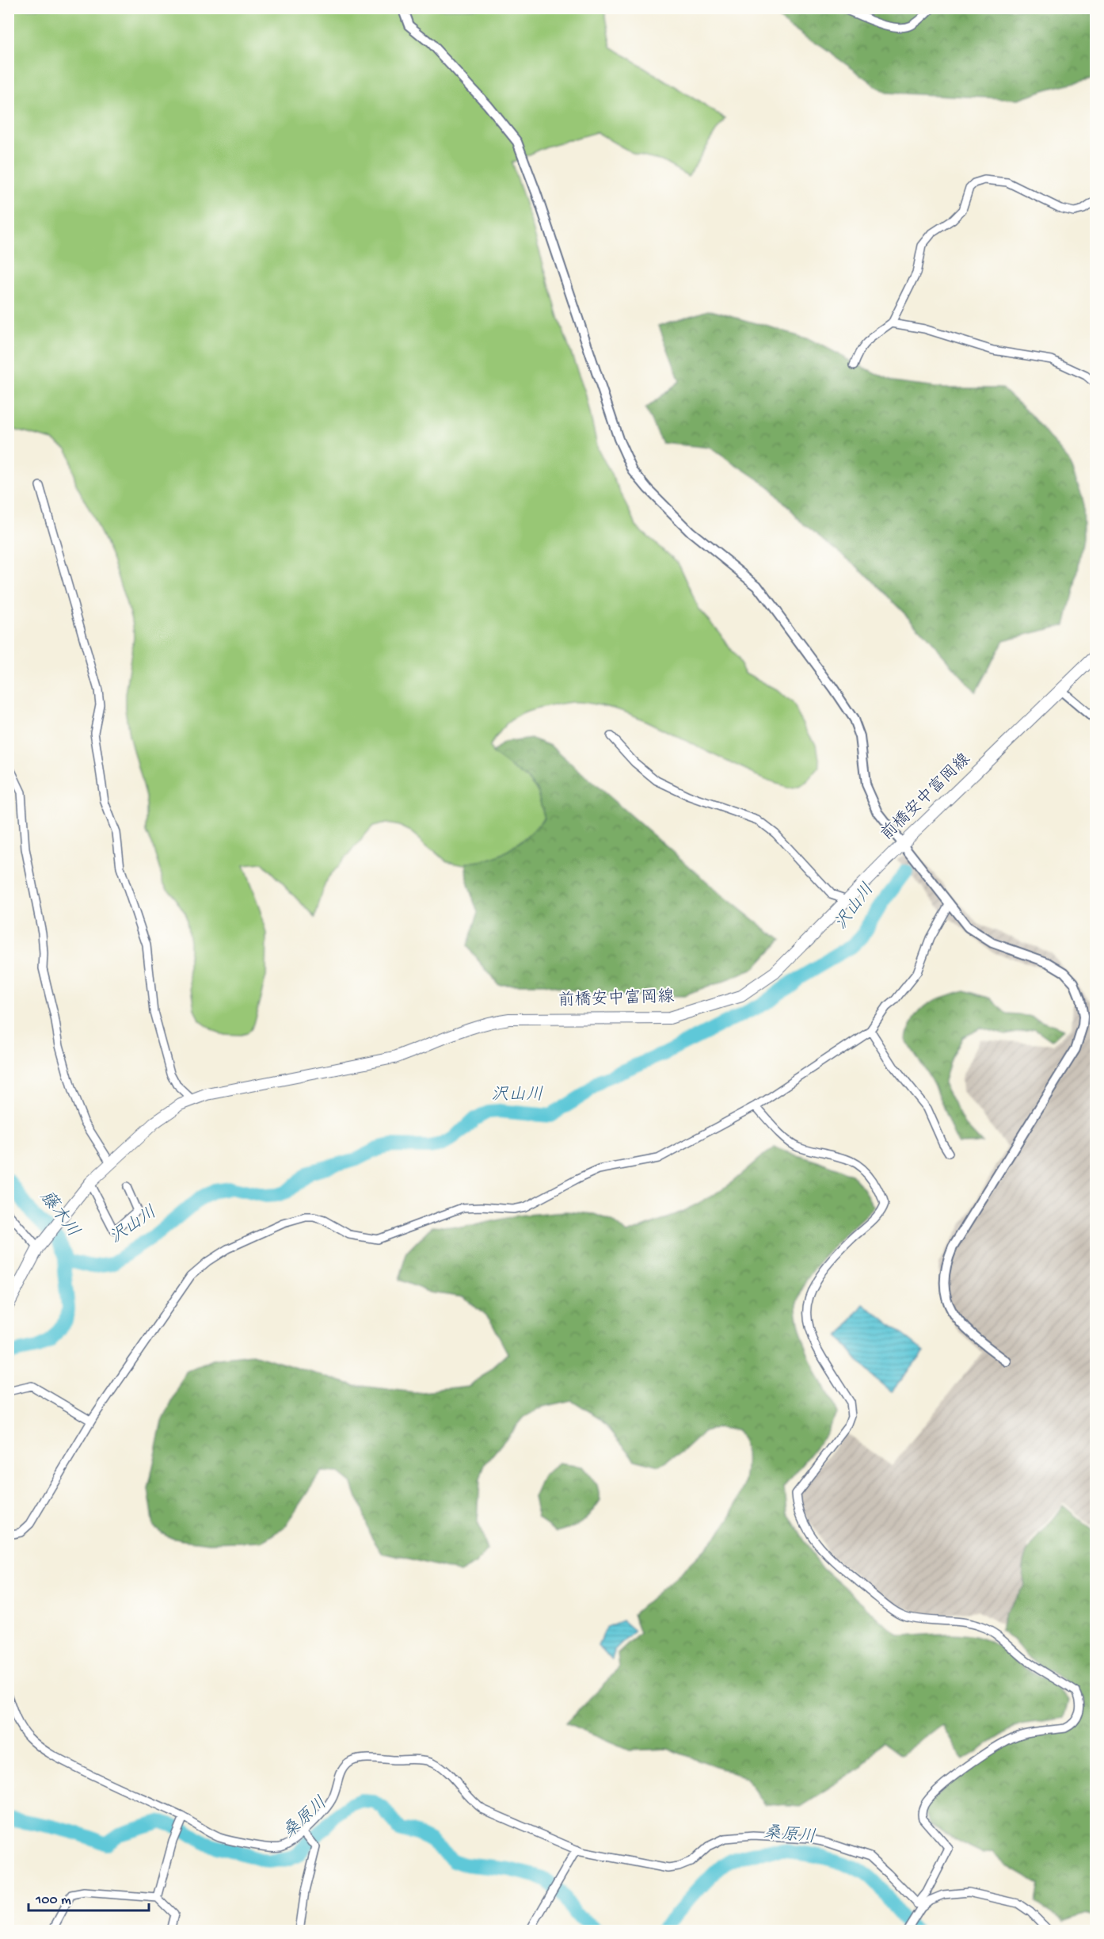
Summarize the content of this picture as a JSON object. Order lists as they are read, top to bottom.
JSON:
{
  "streets": {
    "main road": ["前橋安中富岡線"]
  },
  "water": ["沢山川", "藤木川", "桑原川"],
  "scale_bar": "100 m"
}
